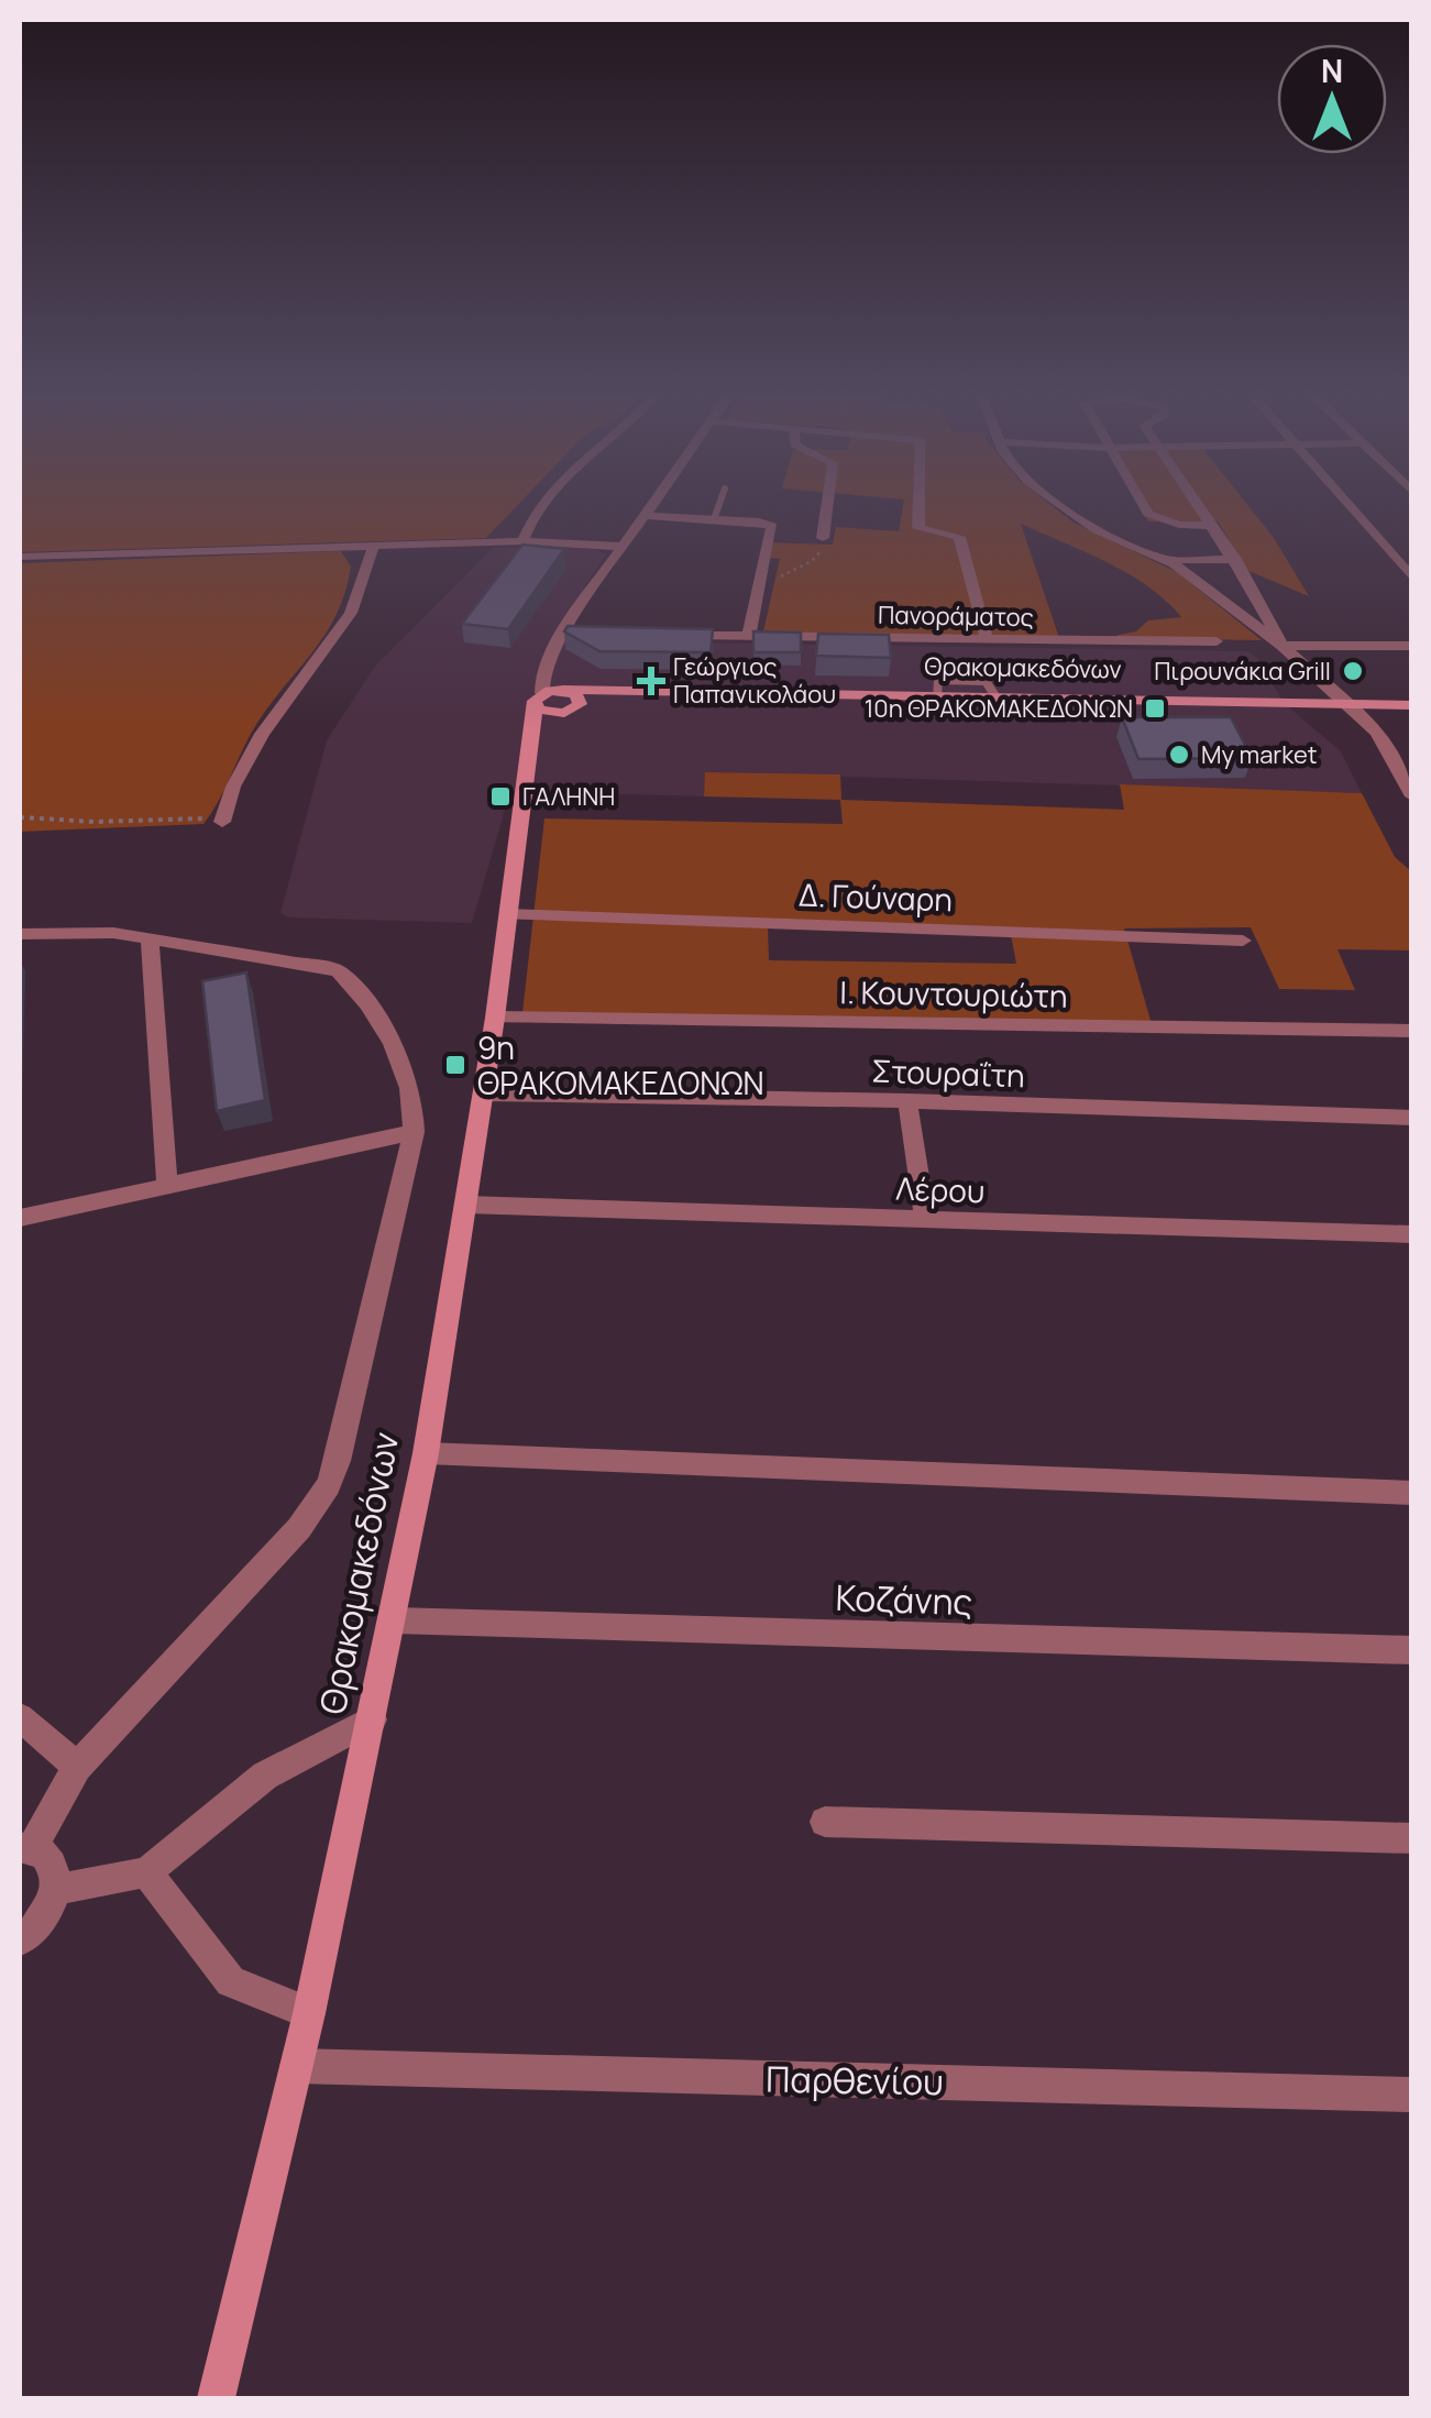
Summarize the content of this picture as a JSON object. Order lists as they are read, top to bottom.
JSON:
{
  "streets": {
    "main road": ["Θρακομακεδόνων"],
    "street": [
      "Πανοράματος",
      "Δ. Γούναρη",
      "Ι. Κουντουριώτη",
      "Στουραΐτη",
      "Λέρου",
      "Κοζάνης",
      "Παρθενίου"
    ]
  },
  "crossings": [
    ["Θρακομακεδόνων", "Δ. Γούναρη"],
    ["Θρακομακεδόνων", "Ι. Κουντουριώτη"],
    ["Θρακομακεδόνων", "Στουραΐτη"],
    ["Θρακομακεδόνων", "Λέρου"],
    ["Θρακομακεδόνων", "Κοζάνης"],
    ["Θρακομακεδόνων", "Παρθενίου"]
  ],
  "places": {
    "other": ["Πιρουνάκια Grill", "My market"],
    "health": ["Γεώργιος Παπανικολάου"],
    "transit": ["10η ΘΡΑΚΟΜΑΚΕΔΟΝΩΝ", "ΓΑΛΗΝΗ", "9η ΘΡΑΚΟΜΑΚΕΔΟΝΩΝ"]
  },
  "north": "top"
}
